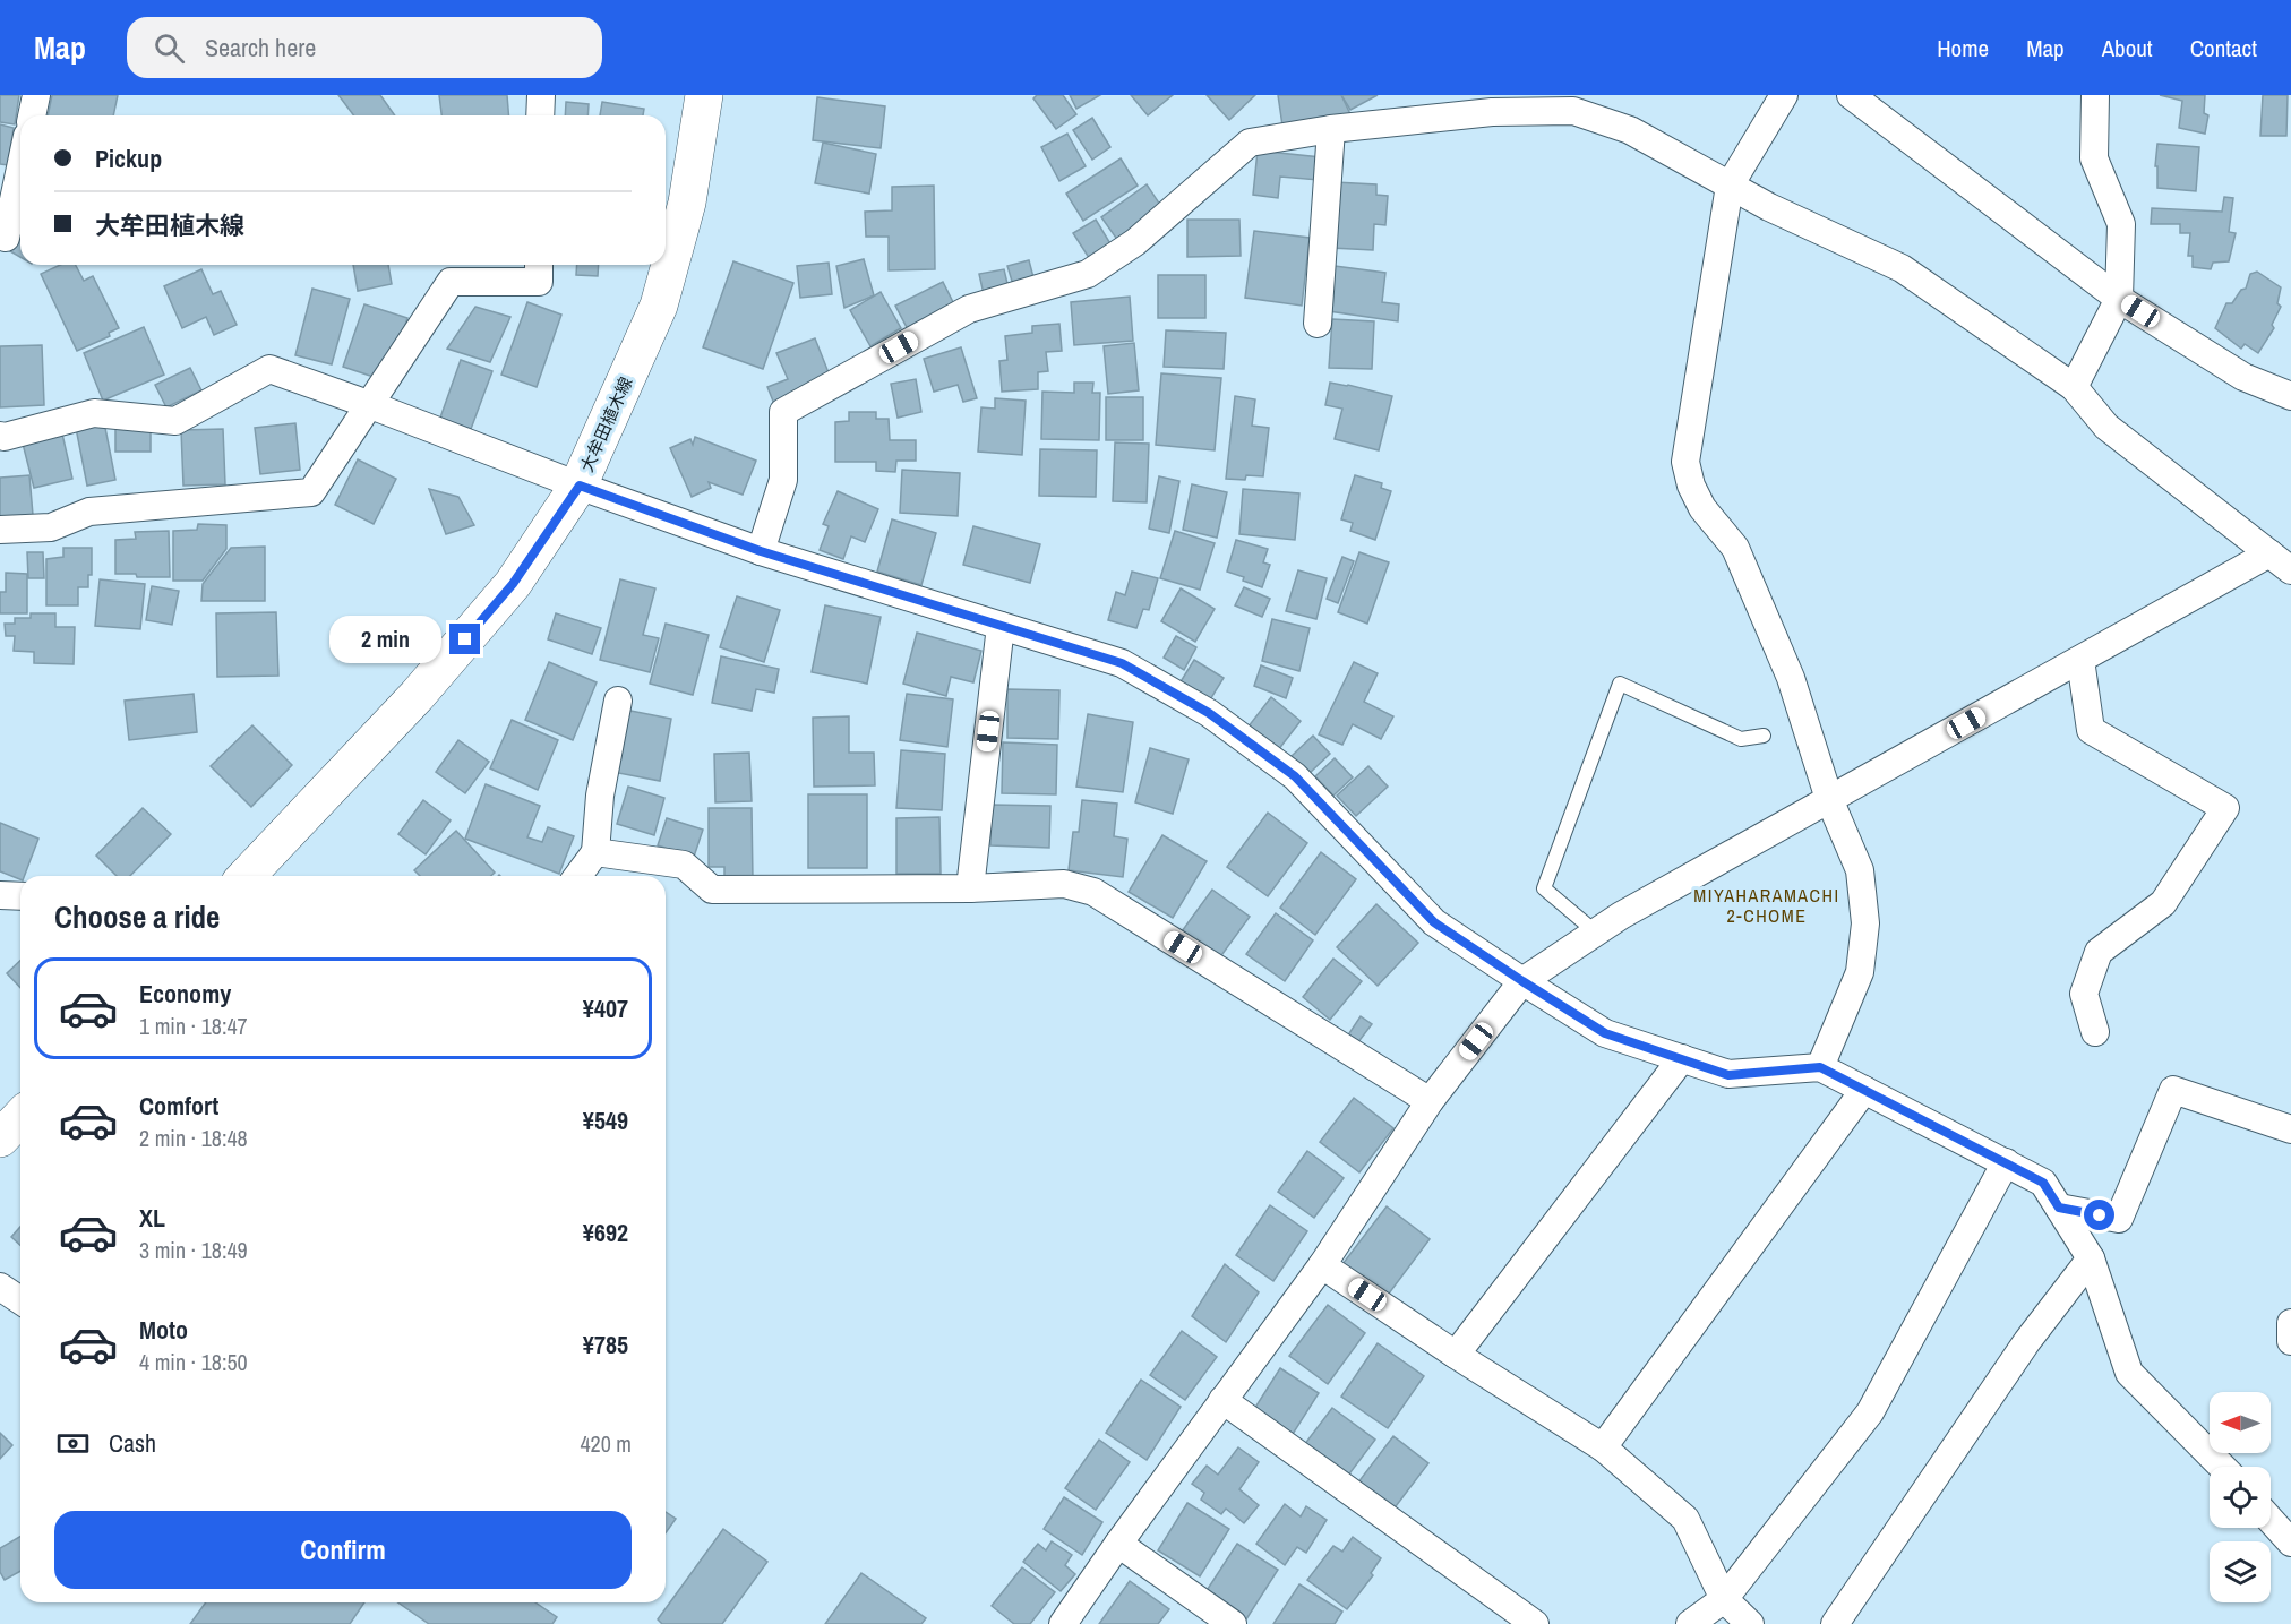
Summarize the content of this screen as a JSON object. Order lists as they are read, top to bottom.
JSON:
{
  "streets": {
    "main road": ["大牟田植木線"]
  },
  "districts": ["MIYAHARAMACHI 2-CHOME"],
  "north": "left",
  "page": {
    "header": "Map",
    "search": "Search here",
    "nav": [
      "Home",
      "Map",
      "About",
      "Contact"
    ],
    "banner": ["Pickup", "大牟田植木線"],
    "bubble": "2 min",
    "heading": "Choose a ride",
    "list": [
      {
        "name": "Economy",
        "note": "1 min · 18:47",
        "value": "¥407"
      },
      {
        "name": "Comfort",
        "note": "2 min · 18:48",
        "value": "¥549"
      },
      {
        "name": "XL",
        "note": "3 min · 18:49",
        "value": "¥692"
      },
      {
        "name": "Moto",
        "note": "4 min · 18:50",
        "value": "¥785"
      }
    ],
    "pay": ["Cash", "420 m"],
    "buttons": "Confirm"
  }
}
